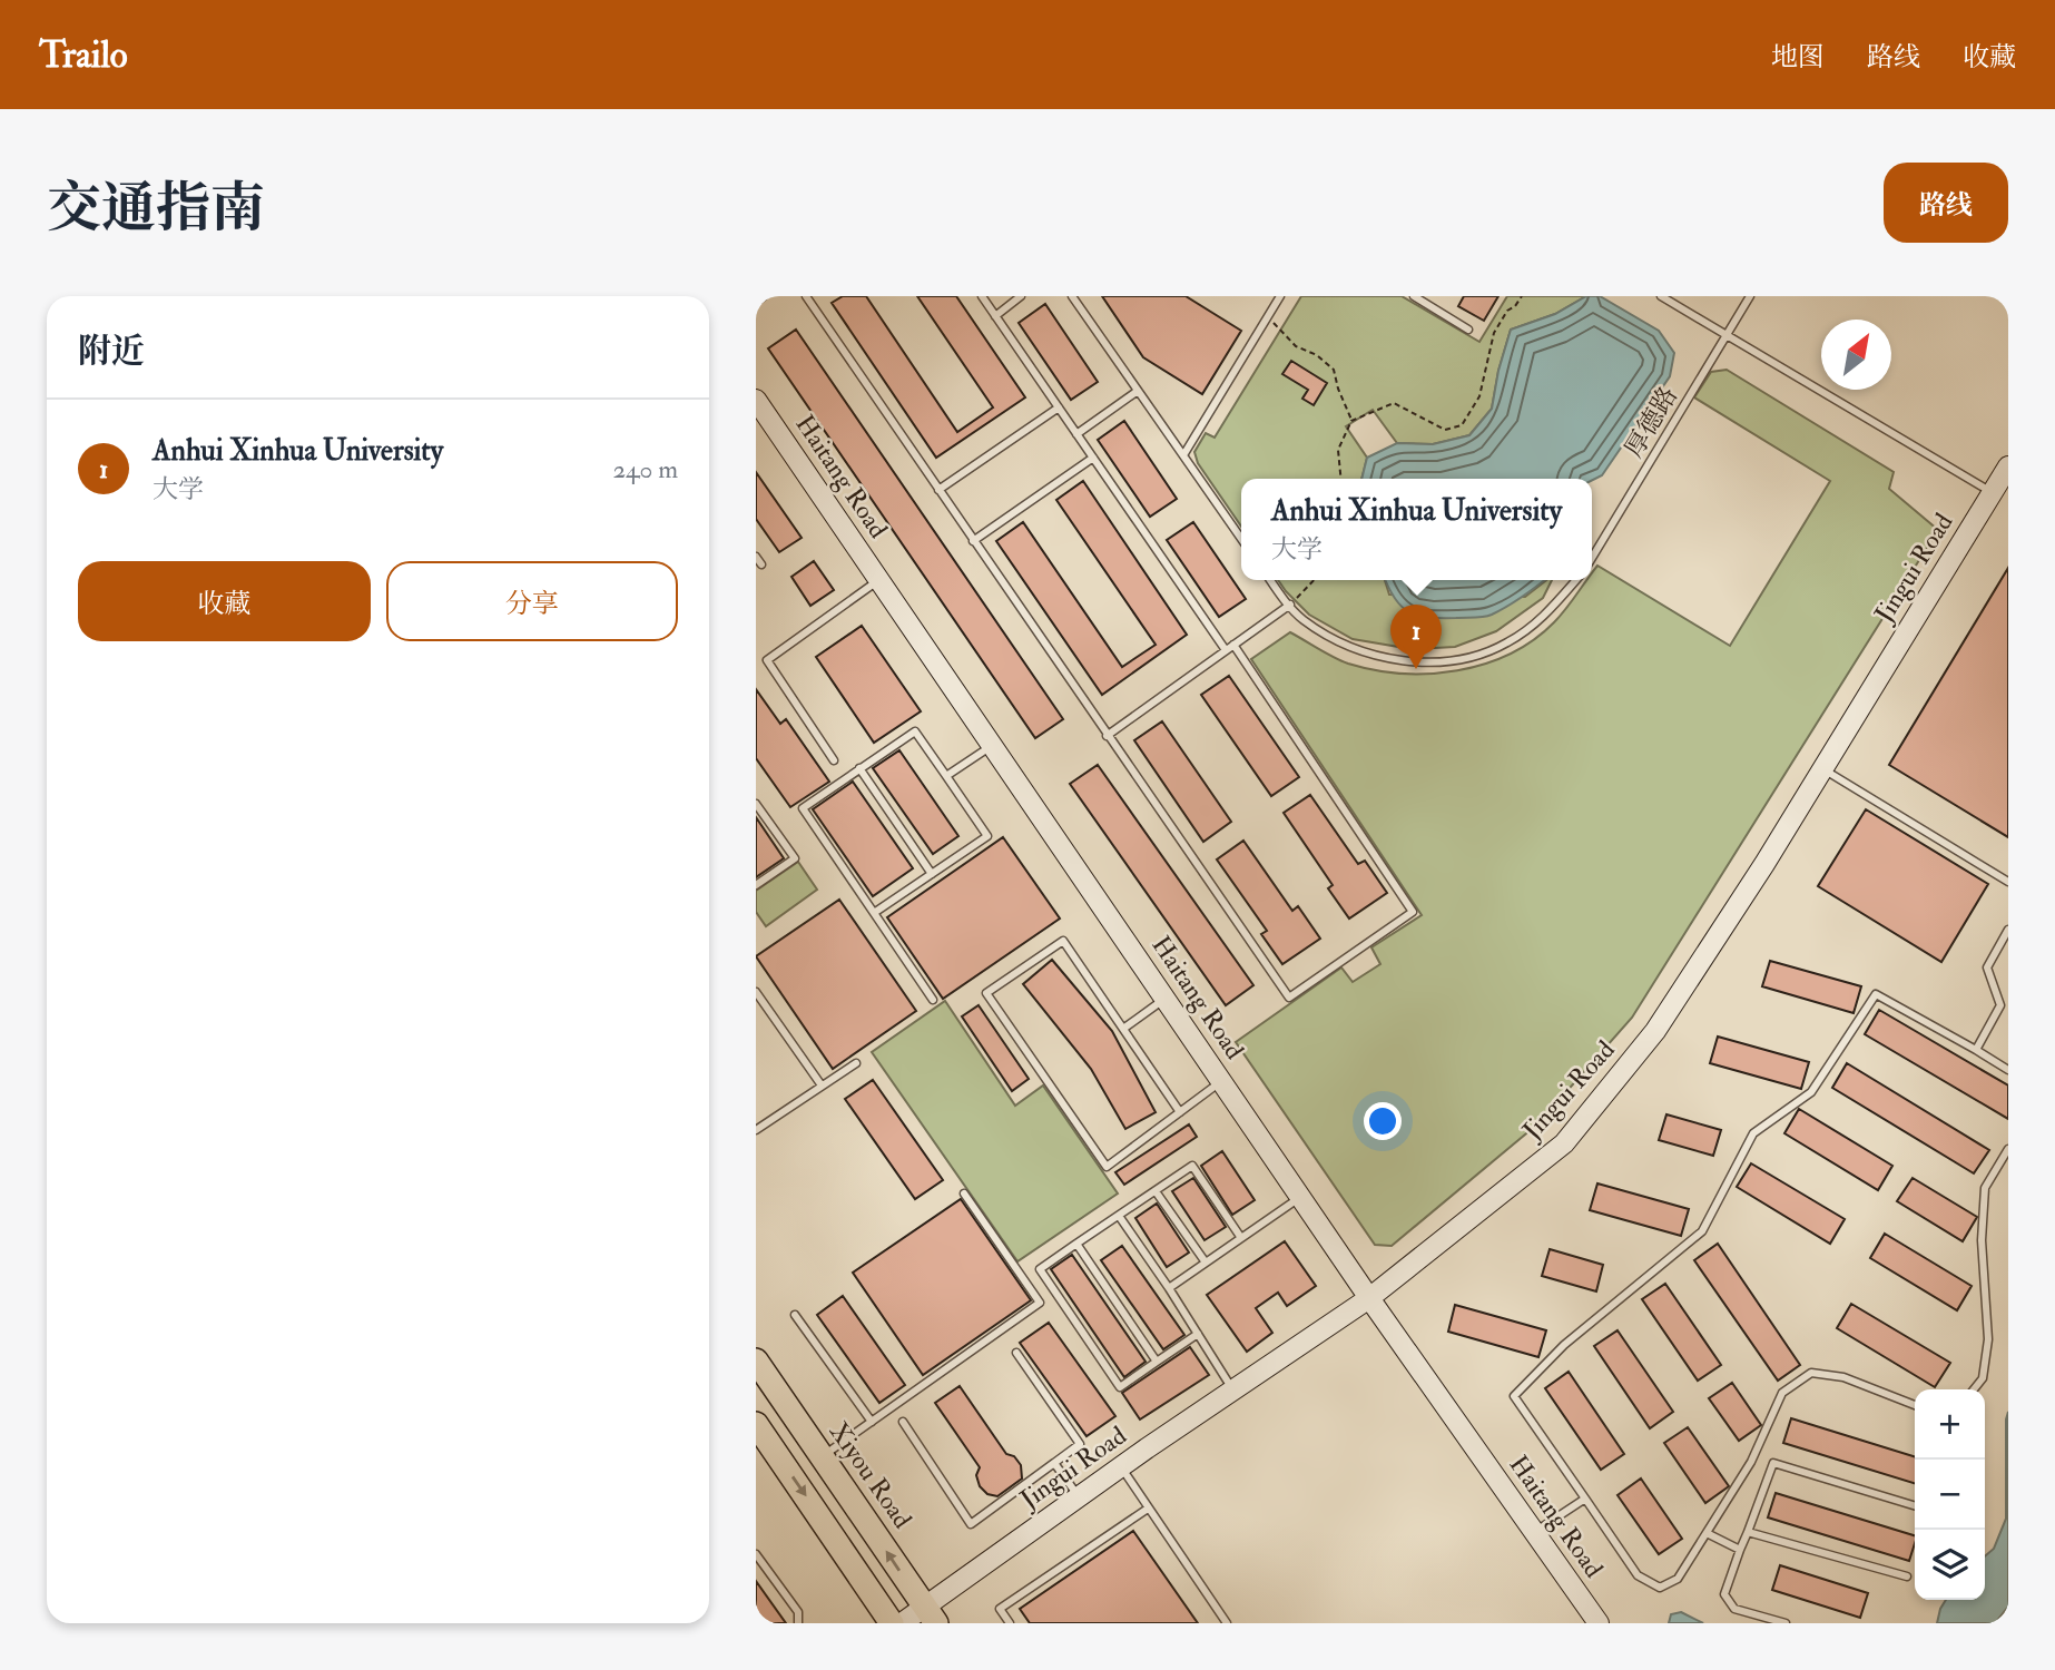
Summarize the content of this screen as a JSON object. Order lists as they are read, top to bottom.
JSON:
{
  "streets": {
    "main road": ["Xiyou Road"],
    "street": ["Haitang Road", "Jingui Road"],
    "lane": ["厚德路"]
  },
  "crossings": [
    ["Haitang Road", "Jingui Road"],
    ["Jingui Road", "Xiyou Road"]
  ],
  "north": "top right",
  "page": {
    "header": "Trailo",
    "nav": ["地图", "路线", "收藏"],
    "buttons": [
      "路线",
      ["收藏", "分享"]
    ],
    "title": "交通指南",
    "heading": "附近",
    "list": [
      {
        "mark": "1",
        "name": "Anhui Xinhua University",
        "note": "大学",
        "value": "240 m"
      }
    ],
    "popup": ["Anhui Xinhua University", "大学"],
    "pins": "1",
    "map_buttons": ["+", "−"]
  }
}
